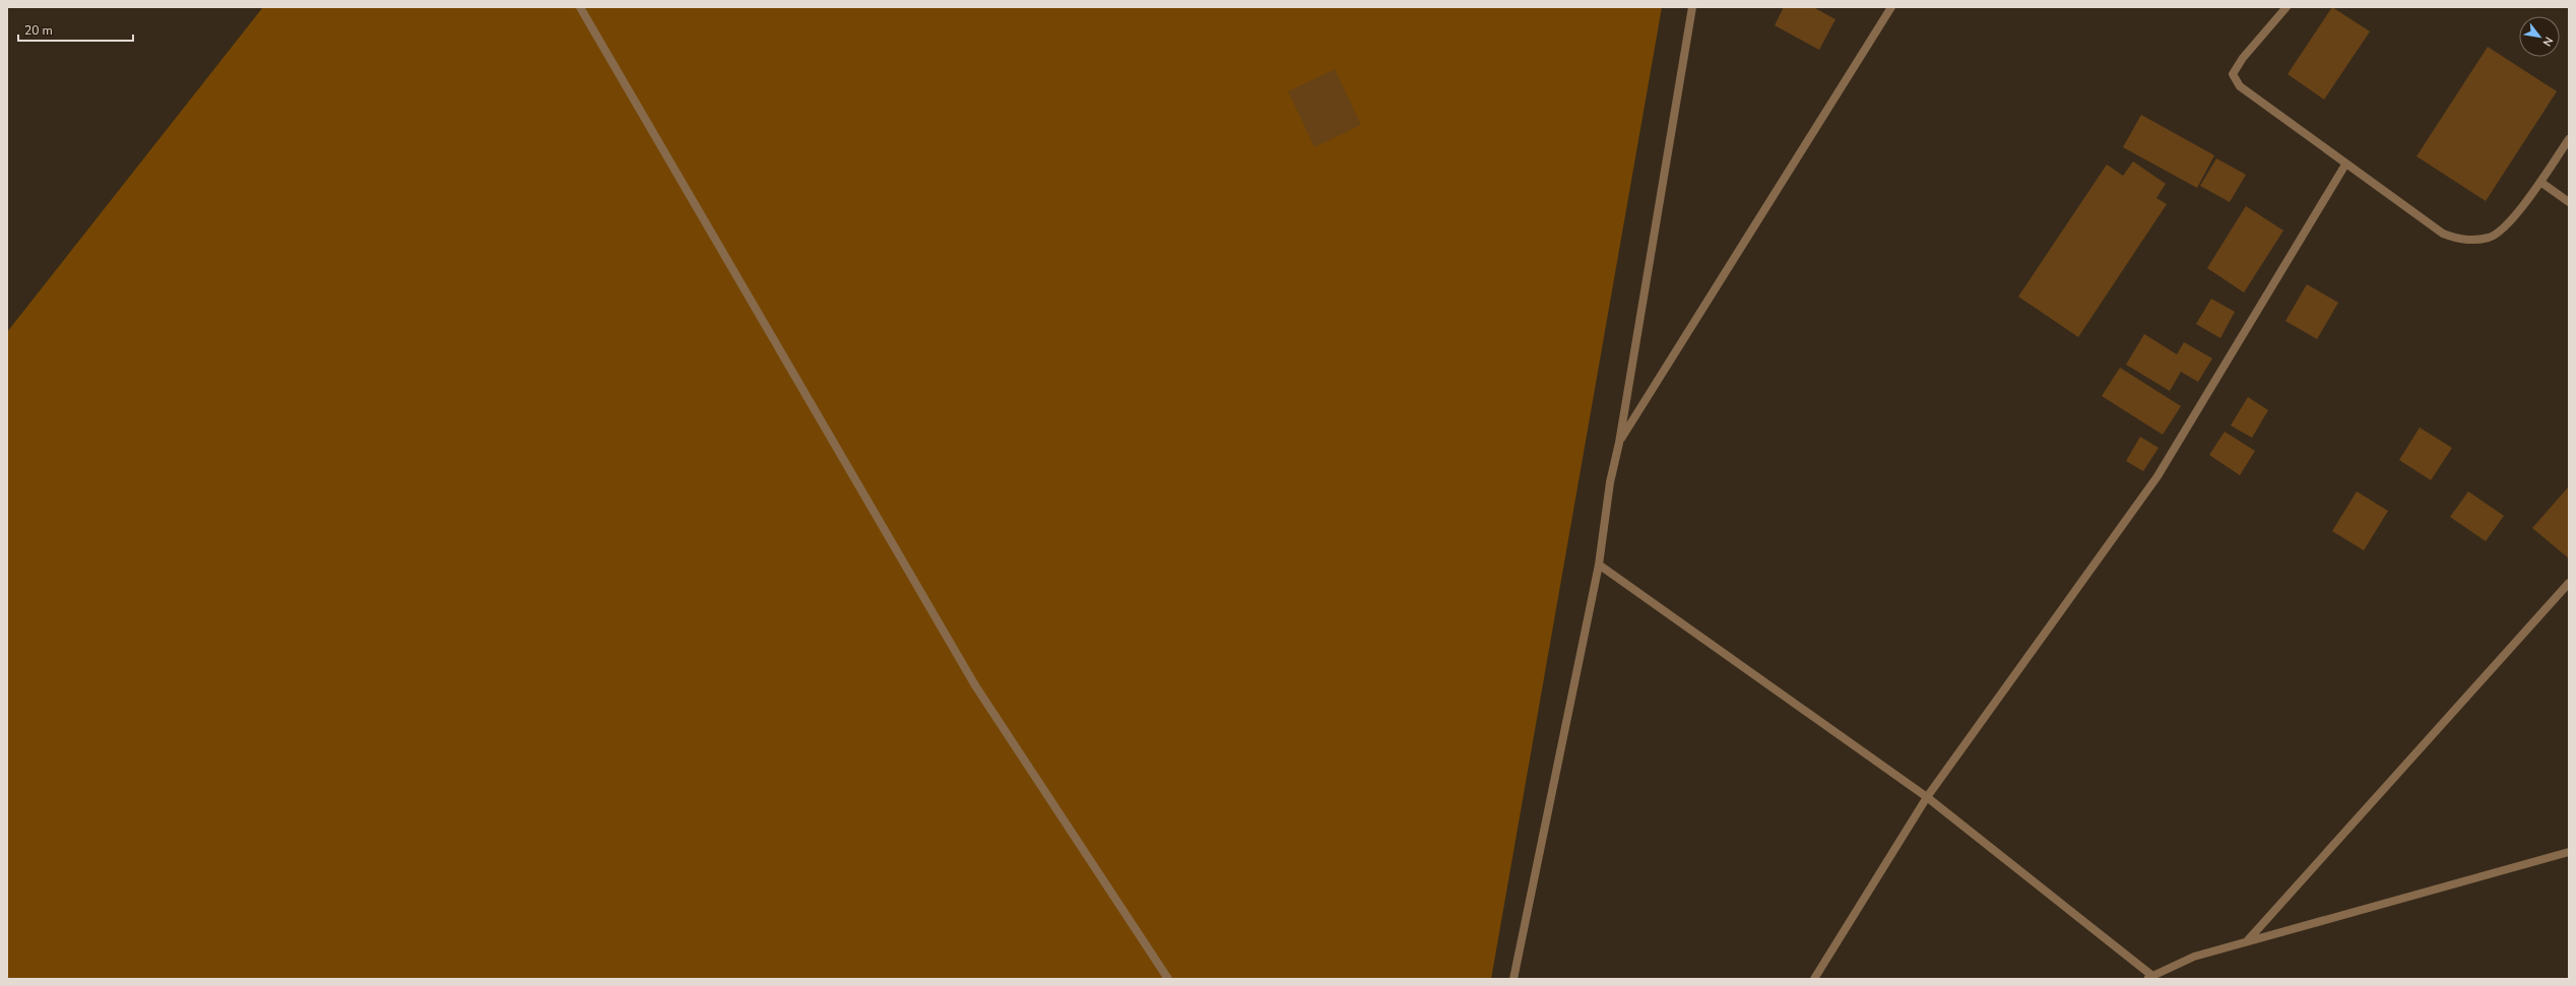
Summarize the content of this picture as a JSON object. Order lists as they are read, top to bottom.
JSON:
{
  "scale_bar": "20 m",
  "north": "bottom right"
}
